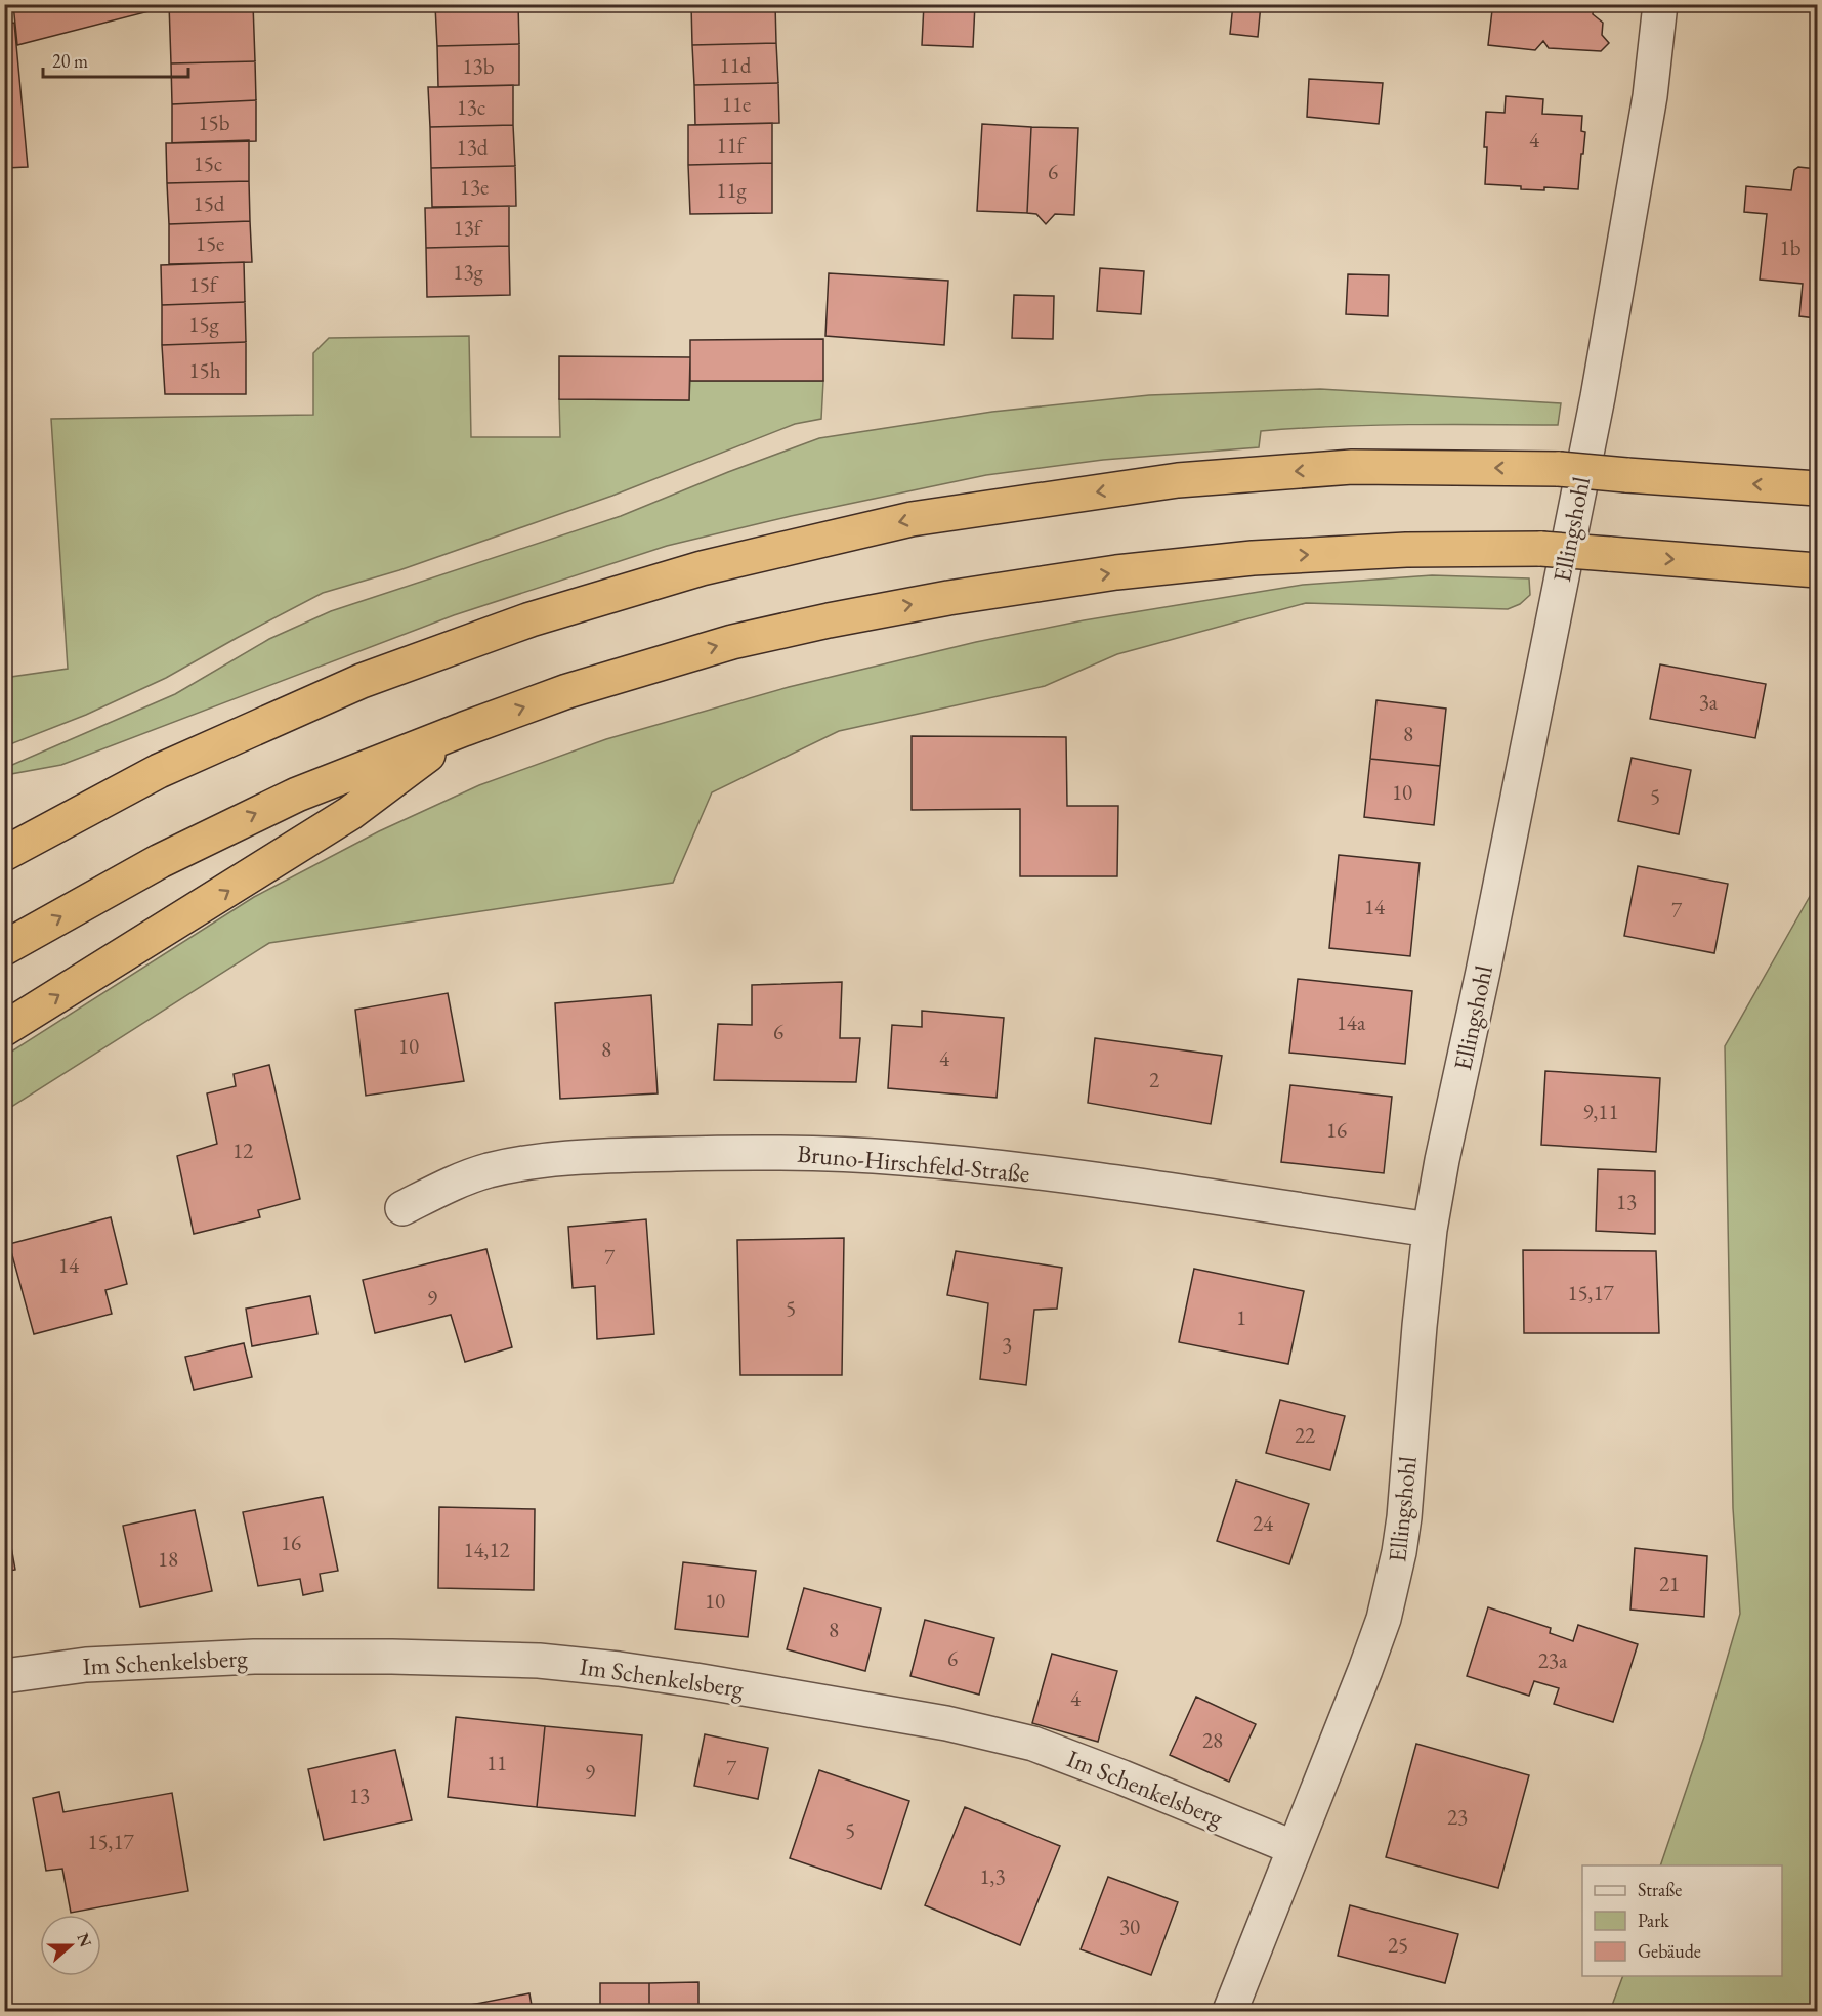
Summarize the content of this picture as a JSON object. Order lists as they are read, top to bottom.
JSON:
{
  "streets": {
    "street": ["Ellingshohl", "Bruno-Hirschfeld-Straße", "Im Schenkelsberg"]
  },
  "crossings": [
    ["Ellingshohl", "Bruno-Hirschfeld-Straße"],
    ["Ellingshohl", "Im Schenkelsberg"]
  ],
  "house_numbers": [
    "11d",
    "13b",
    "11e",
    "13c",
    "15b",
    "4",
    "11f",
    "13d",
    "15c",
    "6",
    "13e",
    "11g",
    "15d",
    "13f",
    "15e",
    "1b",
    "13g",
    "15f",
    "15g",
    "15h",
    "3a",
    "8",
    "10",
    "5",
    "14",
    "7",
    "14a",
    "6",
    "10",
    "8",
    "4",
    "2",
    "9,11",
    "16",
    "12",
    "13",
    "7",
    "14",
    "15,17",
    "9",
    "5",
    "1",
    "3",
    "22",
    "24",
    "16",
    "14,12",
    "18",
    "21",
    "10",
    "8",
    "6",
    "23a",
    "4",
    "28",
    "11",
    "7",
    "9",
    "13",
    "23",
    "5",
    "15,17",
    "1,3",
    "30",
    "25"
  ],
  "legend": ["Straße", "Park", "Gebäude"],
  "scale_bar": "20 m",
  "north": "right"
}
